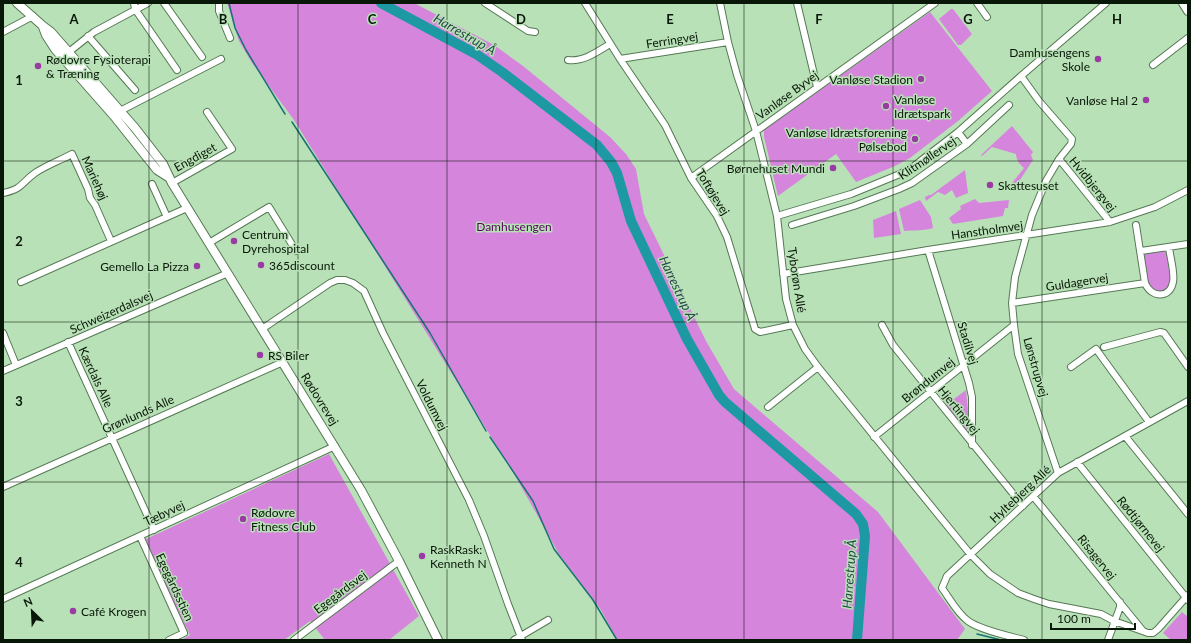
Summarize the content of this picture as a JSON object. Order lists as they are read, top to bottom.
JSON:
{
  "streets": {
    "street": [
      "Ferringvej",
      "Vanløse Byvej",
      "Engdiget",
      "Klitmøllervej",
      "Mariehøj",
      "Hvidbjergvej",
      "Toftøjevej",
      "Hanstholmvej",
      "Tyborøn Allé",
      "Guldagervej",
      "Schweizerdalsvej",
      "Stadilvej",
      "Lønstrupvej",
      "Kærdals Alle",
      "Brøndumvej",
      "Rødovrevej",
      "Voldumvej",
      "Hjertingvej",
      "Grønlunds Alle",
      "Hyltebjerg Allé",
      "Tæbyvej",
      "Rødtjørnevej",
      "Risagervej",
      "Egegårdsstien",
      "Egegårdsvej"
    ]
  },
  "crossings": [
    ["Ferringvej", "Toftøjevej"],
    ["Ferringvej", "Tyborøn Allé"],
    ["Vanløse Byvej", "Toftøjevej"],
    ["Vanløse Byvej", "Tyborøn Allé"],
    ["Engdiget", "Rødovrevej"],
    ["Klitmøllervej", "Tyborøn Allé"],
    ["Klitmøllervej", "Lønstrupvej"],
    ["Hvidbjergvej", "Hanstholmvej"],
    ["Hvidbjergvej", "Lønstrupvej"],
    ["Toftøjevej", "Tyborøn Allé"],
    ["Hanstholmvej", "Tyborøn Allé"],
    ["Hanstholmvej", "Stadilvej"],
    ["Hanstholmvej", "Lønstrupvej"],
    ["Tyborøn Allé", "Brøndumvej"],
    ["Tyborøn Allé", "Hyltebjerg Allé"],
    ["Tyborøn Allé", "Risagervej"],
    ["Guldagervej", "Lønstrupvej"],
    ["Schweizerdalsvej", "Kærdals Alle"],
    ["Schweizerdalsvej", "Rødovrevej"],
    ["Stadilvej", "Brøndumvej"],
    ["Stadilvej", "Hjertingvej"],
    ["Lønstrupvej", "Brøndumvej"],
    ["Lønstrupvej", "Hyltebjerg Allé"],
    ["Kærdals Alle", "Grønlunds Alle"],
    ["Kærdals Alle", "Tæbyvej"],
    ["Brøndumvej", "Hjertingvej"],
    ["Rødovrevej", "Voldumvej"],
    ["Rødovrevej", "Grønlunds Alle"],
    ["Rødovrevej", "Tæbyvej"],
    ["Rødovrevej", "Egegårdsvej"],
    ["Hjertingvej", "Hyltebjerg Allé"],
    ["Hyltebjerg Allé", "Rødtjørnevej"],
    ["Hyltebjerg Allé", "Risagervej"],
    ["Tæbyvej", "Egegårdsstien"]
  ],
  "water": ["Harrestrup Å"],
  "parks": ["Damhusengen"],
  "places": [
    "Damhusengens Skole",
    "Rødovre Fysioterapi & Træning",
    "Vanløse Stadion",
    "Vanløse Hal 2",
    "Vanløse Idrætspark",
    "Vanløse Idrætsforening Pølsebod",
    "Børnehuset Mundi",
    "Skattesuset",
    "Centrum Dyrehospital",
    "365discount",
    "Gemello La Pizza",
    "RS Biler",
    "Rødovre Fitness Club",
    "RaskRask: Kenneth N",
    "Café Krogen"
  ],
  "scale_bar": "100 m",
  "north": "top left",
  "grid": {
    "columns": [
      "A",
      "B",
      "C",
      "D",
      "E",
      "F",
      "G",
      "H"
    ],
    "rows": [
      "1",
      "2",
      "3",
      "4"
    ]
  }
}
